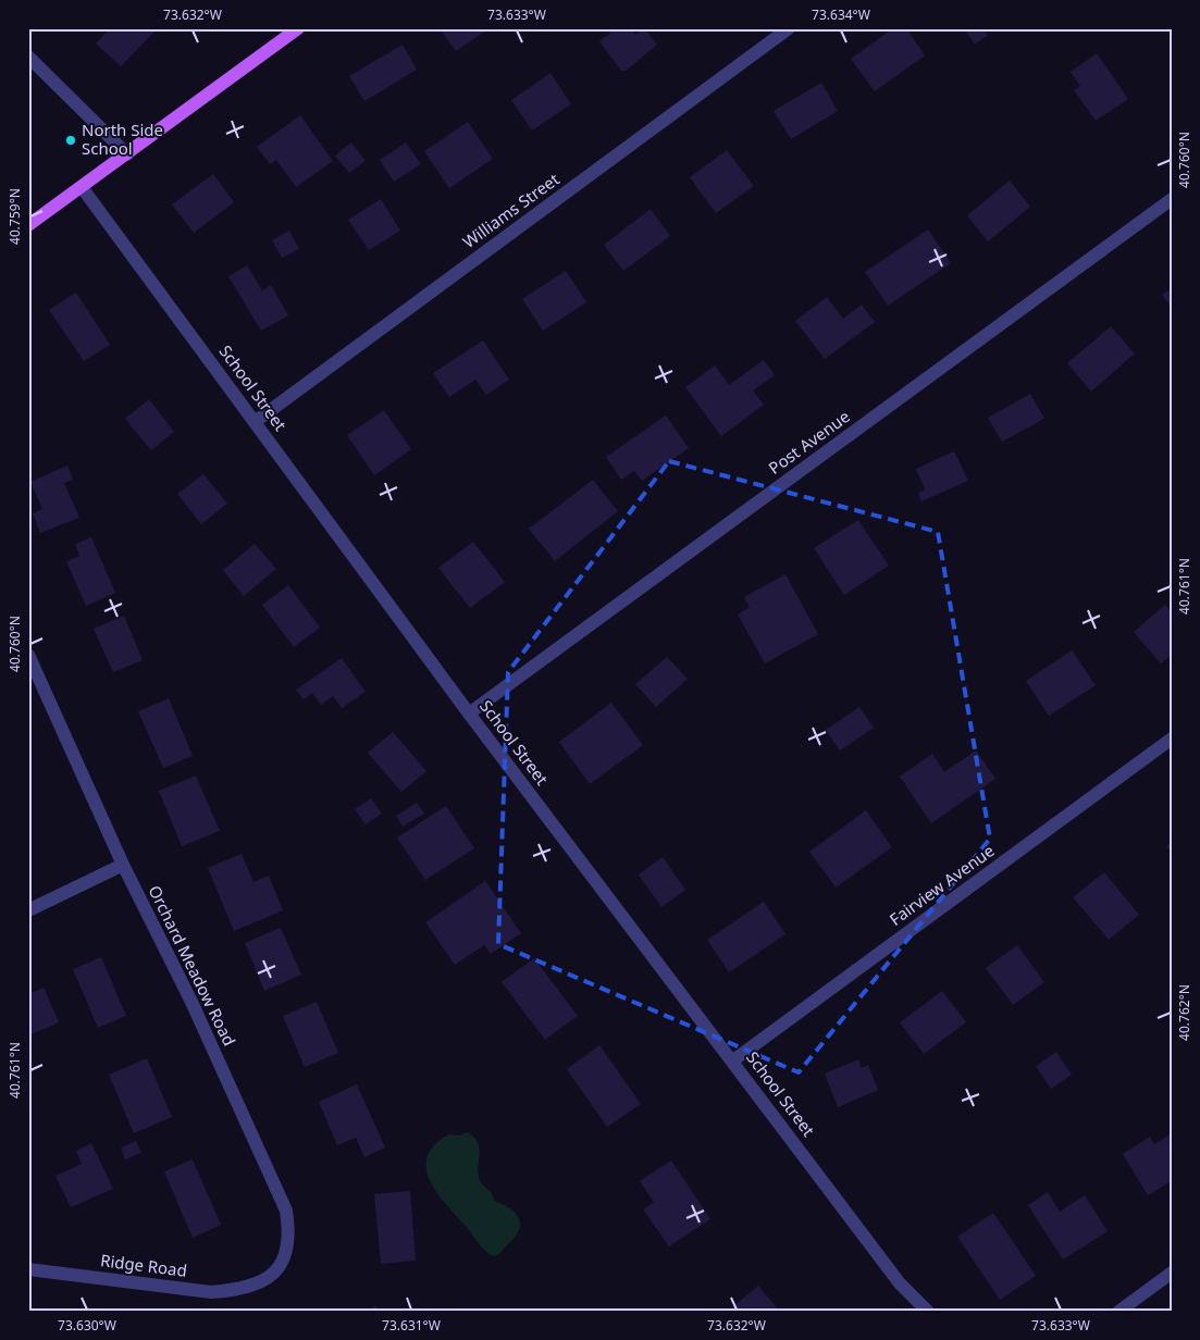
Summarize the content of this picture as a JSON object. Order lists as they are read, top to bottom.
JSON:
{
  "streets": {
    "street": [
      "Williams Street",
      "School Street",
      "Post Avenue",
      "Fairview Avenue",
      "Orchard Meadow Road",
      "Ridge Road"
    ]
  },
  "crossings": [
    ["Williams Street", "School Street"],
    ["School Street", "Post Avenue"],
    ["School Street", "Fairview Avenue"],
    ["Orchard Meadow Road", "Ridge Road"]
  ],
  "places": ["North Side School"],
  "coordinates": [
    "73.632°W",
    "73.633°W",
    "73.634°W",
    "40.760°N",
    "40.759°N",
    "40.761°N",
    "40.762°N",
    "73.630°W",
    "73.631°W"
  ]
}
